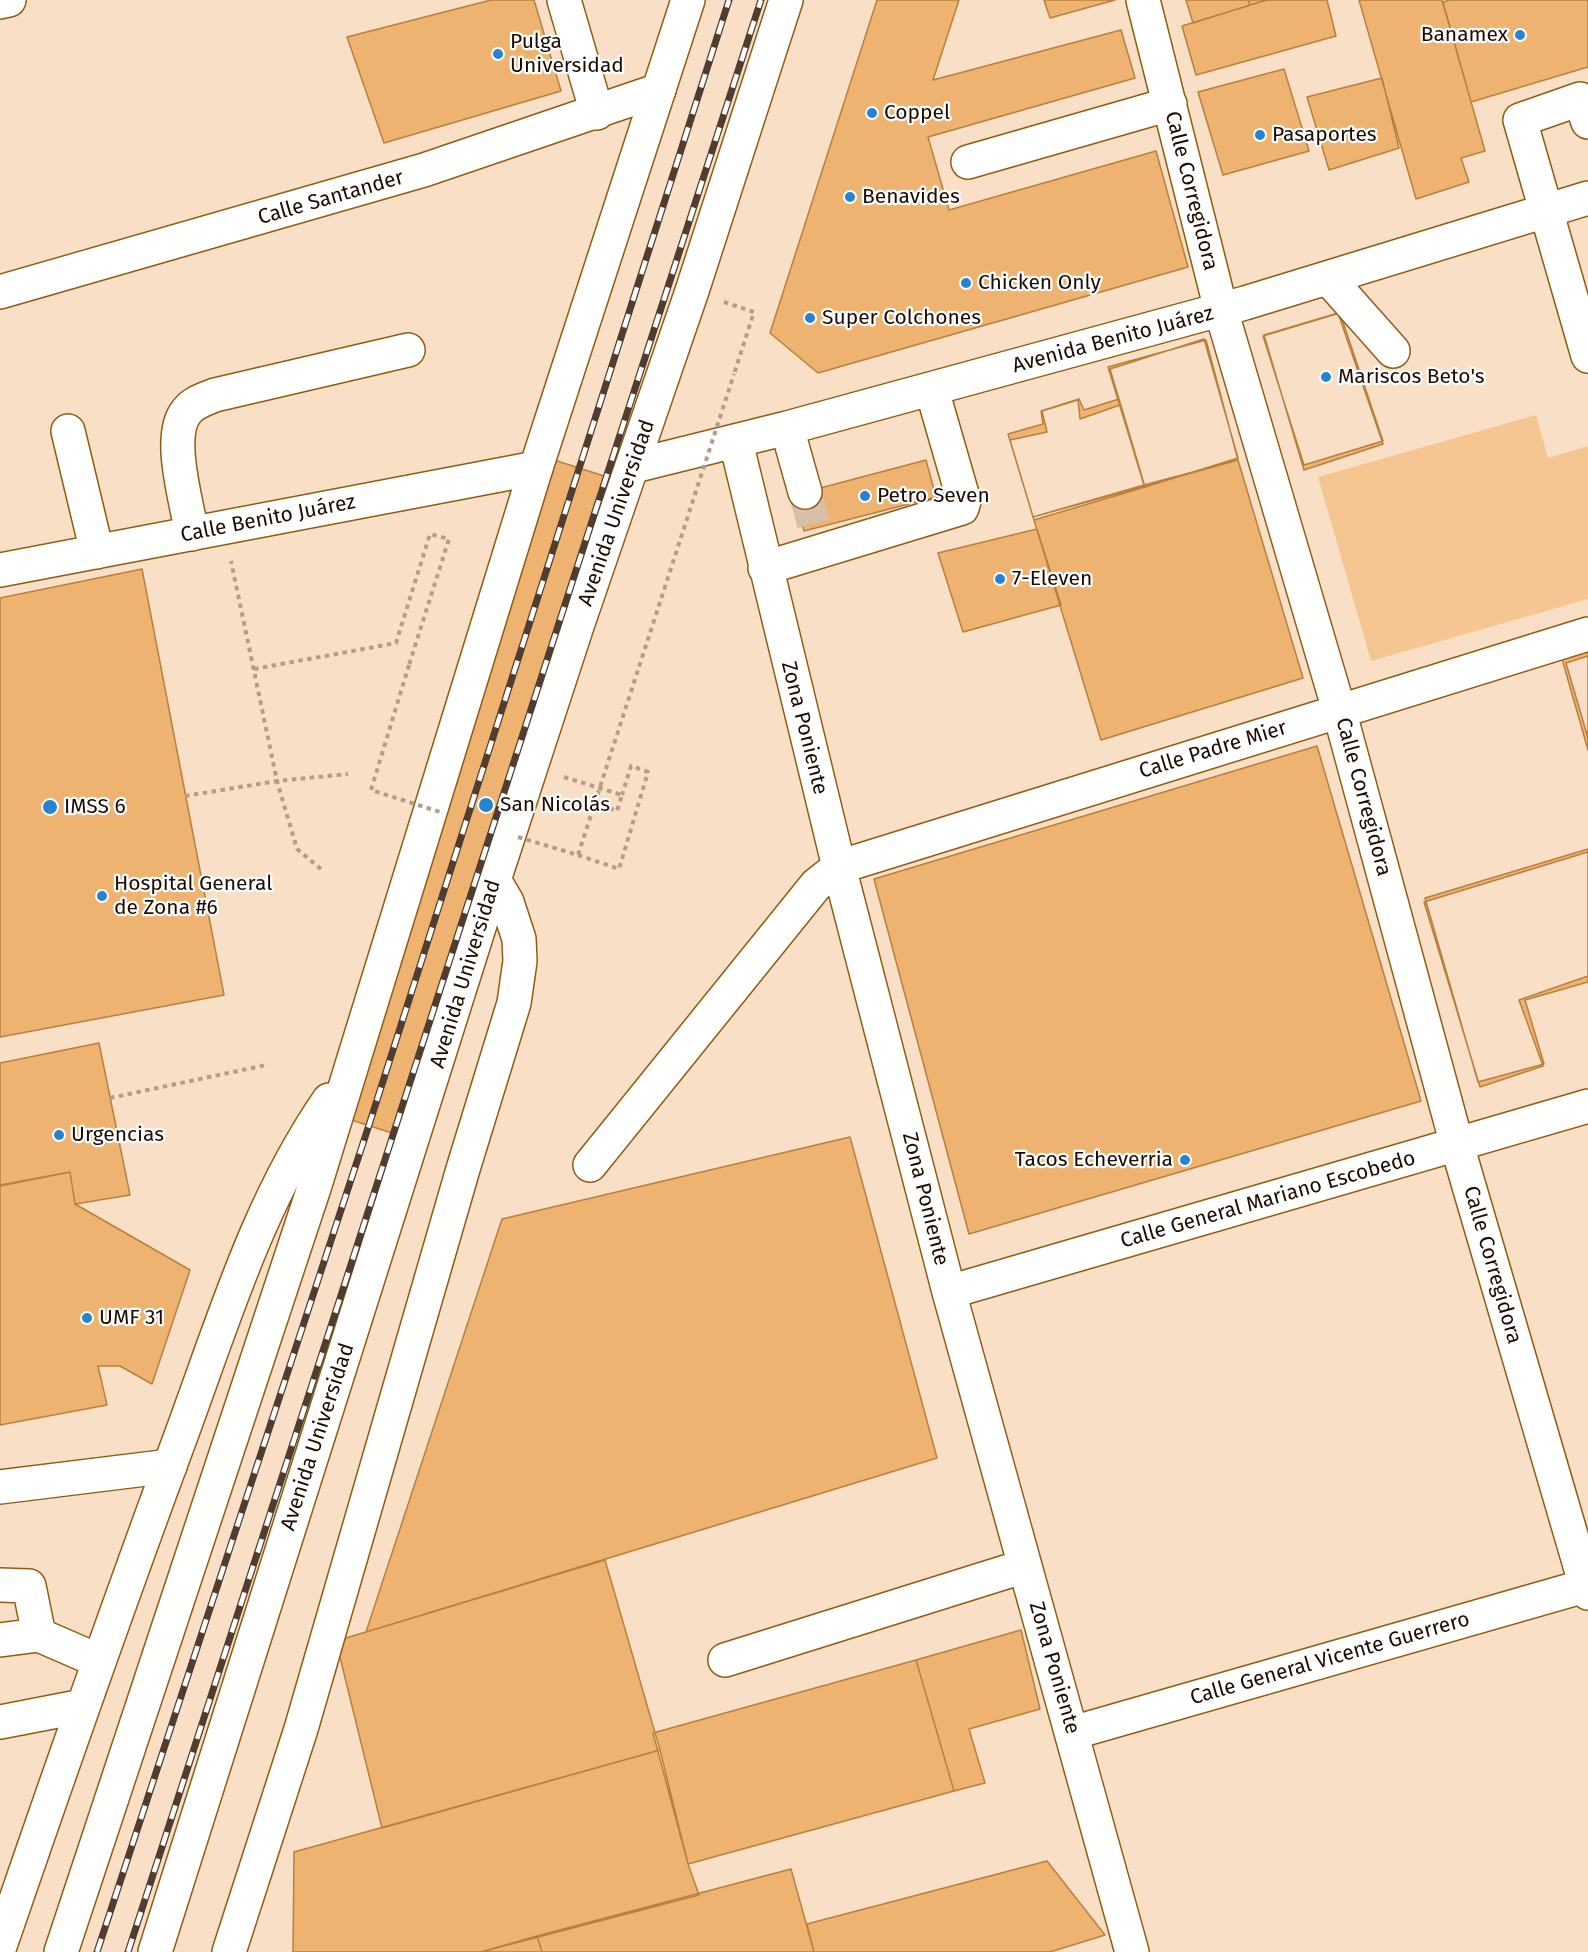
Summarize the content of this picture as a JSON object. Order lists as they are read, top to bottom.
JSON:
{
  "streets": {
    "main road": [
      "Calle Corregidora",
      "Calle Santander",
      "Avenida Benito Juárez",
      "Avenida Universidad",
      "Calle Benito Juárez",
      "Zona Poniente",
      "Calle Padre Mier",
      "Calle General Mariano Escobedo",
      "Calle General Vicente Guerrero"
    ]
  },
  "crossings": [
    ["Calle Corregidora", "Avenida Benito Juárez"],
    ["Calle Corregidora", "Calle Padre Mier"],
    ["Calle Corregidora", "Calle General Mariano Escobedo"],
    ["Calle Corregidora", "Calle General Vicente Guerrero"],
    ["Avenida Benito Juárez", "Avenida Universidad"],
    ["Avenida Benito Juárez", "Zona Poniente"],
    ["Zona Poniente", "Calle Padre Mier"],
    ["Zona Poniente", "Calle General Mariano Escobedo"],
    ["Zona Poniente", "Calle General Vicente Guerrero"]
  ],
  "places": [
    "Banamex",
    "Pulga Universidad",
    "Coppel",
    "Pasaportes",
    "Benavides",
    "Chicken Only",
    "Super Colchones",
    "Mariscos Beto's",
    "Petro Seven",
    "7-Eleven",
    "San Nicolás",
    "IMSS 6",
    "Hospital General de Zona #6",
    "Urgencias",
    "Tacos Echeverria",
    "UMF 31"
  ]
}
